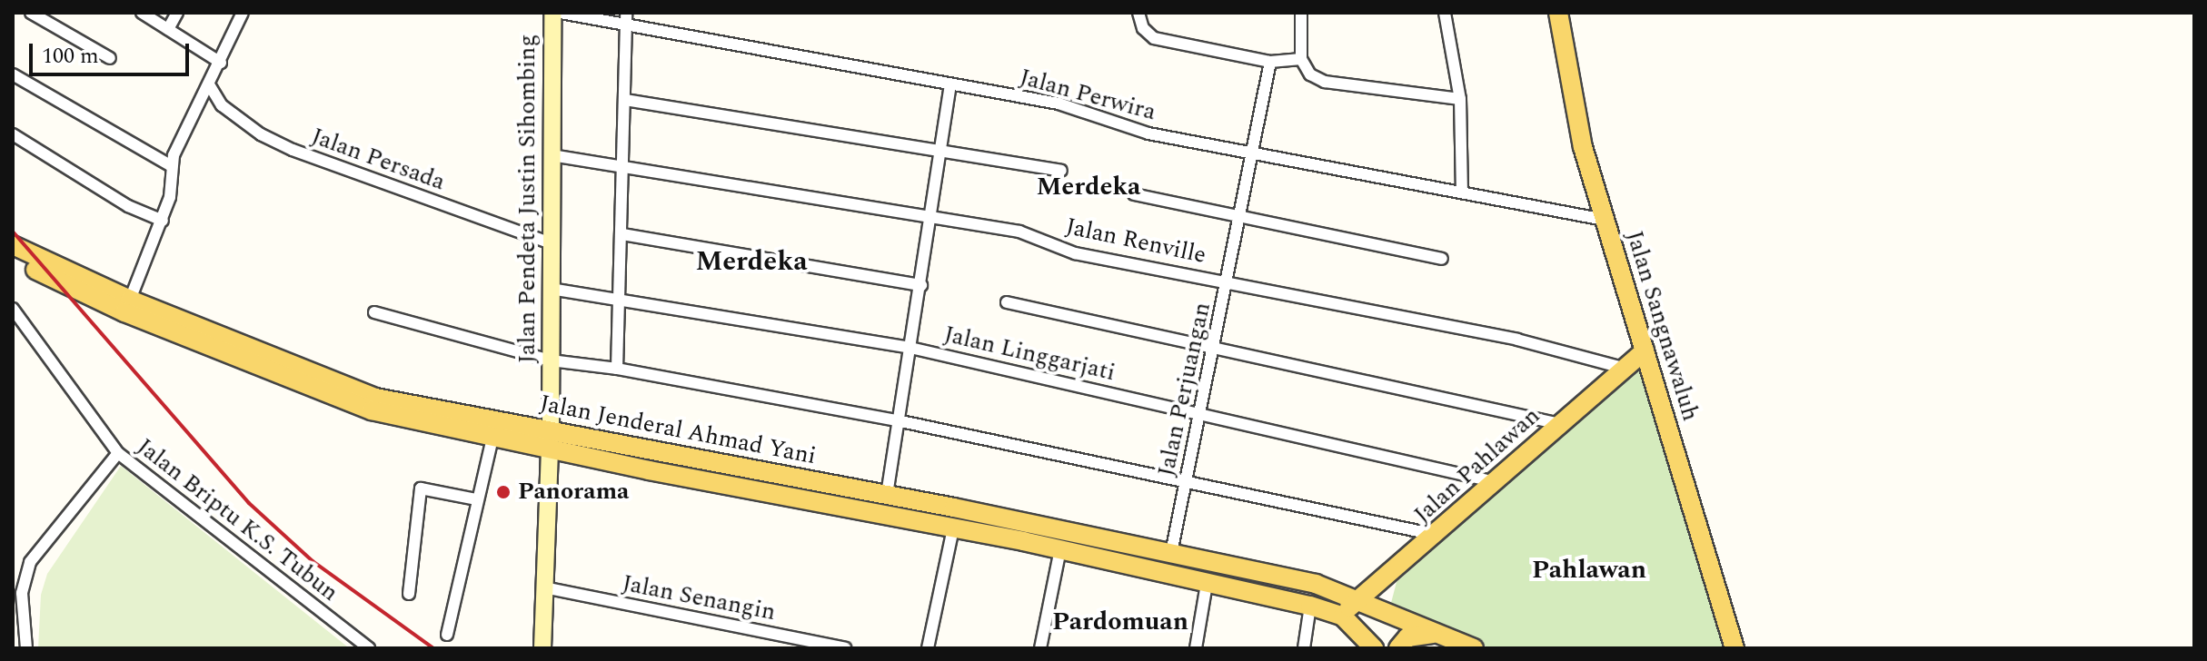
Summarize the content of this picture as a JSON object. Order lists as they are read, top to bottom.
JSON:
{
  "streets": {
    "main road": ["Jalan Sangnawaluh", "Jalan Jenderal Ahmad Yani", "Jalan Pahlawan"],
    "street": [
      "Jalan Perwira",
      "Jalan Persada",
      "Jalan Pendeta Justin Sihombing",
      "Jalan Renville",
      "Jalan Linggarjati",
      "Jalan Perjuangan",
      "Jalan Briptu K.S. Tubun",
      "Jalan Senangin"
    ]
  },
  "crossings": [
    ["Jalan Perwira", "Jalan Sangnawaluh"],
    ["Jalan Perwira", "Jalan Perjuangan"],
    ["Jalan Persada", "Jalan Pendeta Justin Sihombing"],
    ["Jalan Pendeta Justin Sihombing", "Jalan Renville"],
    ["Jalan Pendeta Justin Sihombing", "Jalan Linggarjati"],
    ["Jalan Pendeta Justin Sihombing", "Jalan Jenderal Ahmad Yani"],
    ["Jalan Pendeta Justin Sihombing", "Jalan Senangin"],
    ["Jalan Renville", "Jalan Perjuangan"],
    ["Jalan Renville", "Jalan Pahlawan"],
    ["Jalan Sangnawaluh", "Jalan Pahlawan"],
    ["Jalan Linggarjati", "Jalan Perjuangan"],
    ["Jalan Linggarjati", "Jalan Pahlawan"],
    ["Jalan Perjuangan", "Jalan Jenderal Ahmad Yani"],
    ["Jalan Jenderal Ahmad Yani", "Jalan Pahlawan"]
  ],
  "districts": [
    "Merdeka",
    "Merdeka",
    "Pahlawan",
    "Pardomuan"
  ],
  "places": ["Panorama"],
  "scale_bar": "100 m"
}
